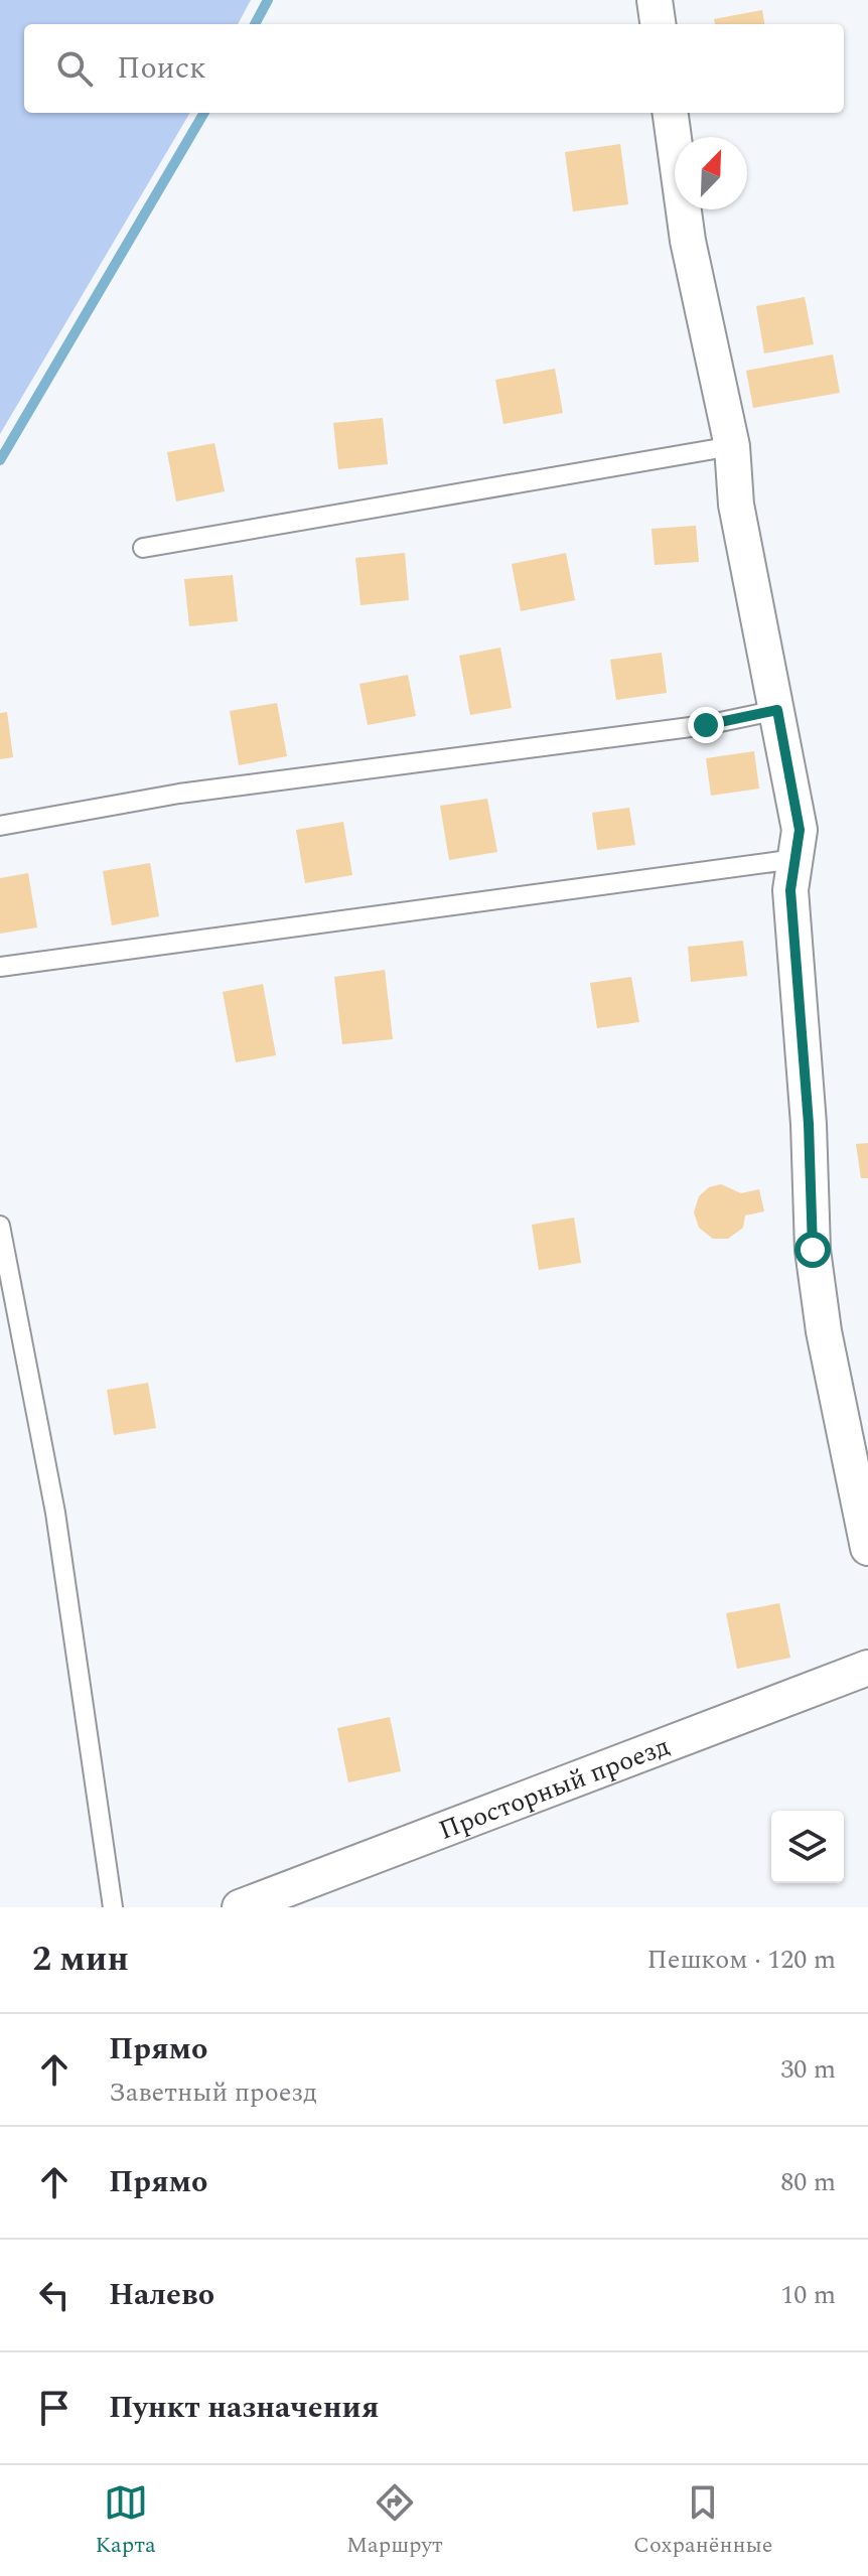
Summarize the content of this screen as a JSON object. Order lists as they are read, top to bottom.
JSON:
{
  "streets": {
    "street": ["Просторный проезд"]
  },
  "north": "top right",
  "page": {
    "search": "Поиск",
    "heading": ["2 мин", "Пешком · 120 m"],
    "list": [
      ["Прямо", "Заветный проезд", "30 m"],
      ["Прямо", "80 m"],
      ["Налево", "10 m"],
      "Пункт назначения"
    ],
    "nav": ["Карта", "Маршрут", "Сохранённые"]
  }
}
